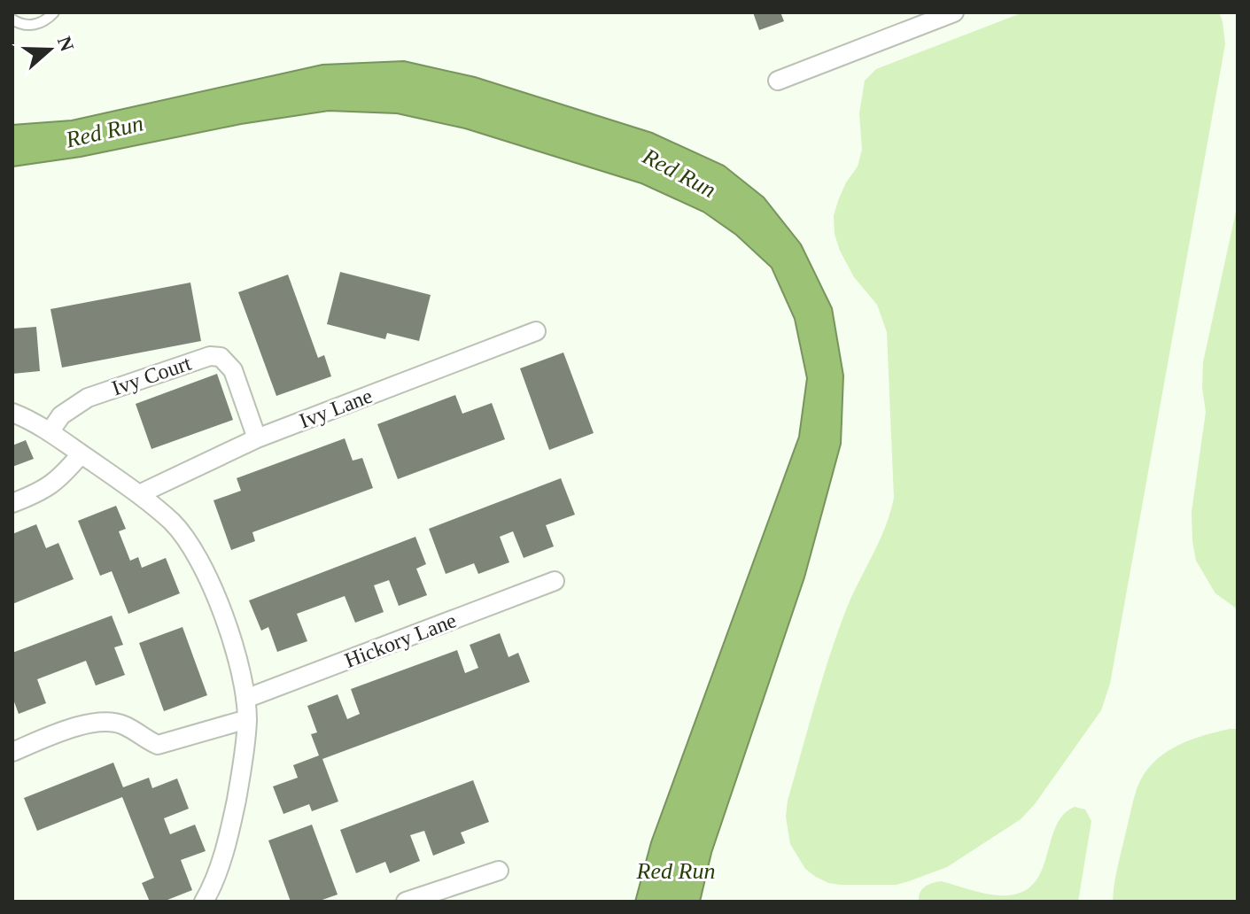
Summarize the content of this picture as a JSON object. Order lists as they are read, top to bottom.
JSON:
{
  "streets": {
    "street": ["Ivy Court", "Ivy Lane", "Hickory Lane"]
  },
  "crossings": [
    ["Ivy Court", "Ivy Lane"]
  ],
  "water": ["Red Run"],
  "north": "right"
}
